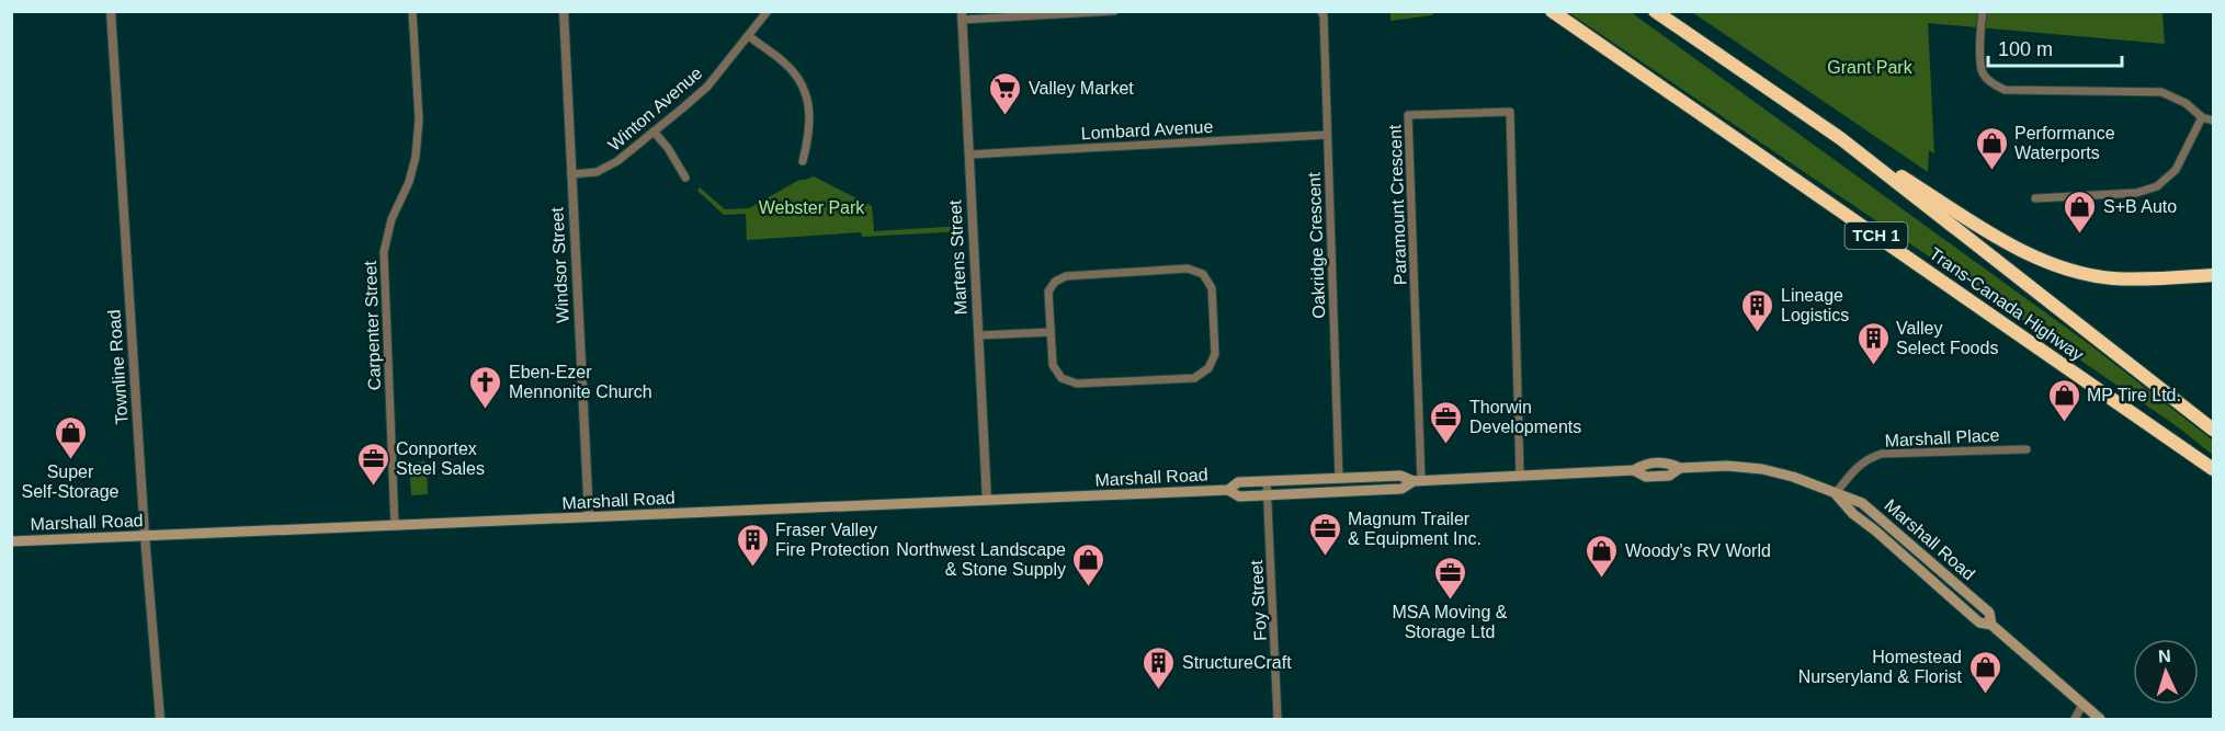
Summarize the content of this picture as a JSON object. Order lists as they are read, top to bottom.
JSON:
{
  "streets": {
    "highway": ["TCH 1", "Trans-Canada Highway"],
    "main road": ["Marshall Road"],
    "street": [
      "Winton Avenue",
      "Lombard Avenue",
      "Paramount Crescent",
      "Oakridge Crescent",
      "Martens Street",
      "Windsor Street",
      "Carpenter Street",
      "Townline Road",
      "Marshall Place",
      "Foy Street"
    ]
  },
  "crossings": [
    ["Winton Avenue", "Windsor Street"],
    ["Lombard Avenue", "Oakridge Crescent"],
    ["Lombard Avenue", "Martens Street"],
    ["Paramount Crescent", "Marshall Road"],
    ["Oakridge Crescent", "Marshall Road"],
    ["Martens Street", "Marshall Road"],
    ["Windsor Street", "Marshall Road"],
    ["Carpenter Street", "Marshall Road"],
    ["Townline Road", "Marshall Road"],
    ["Marshall Place", "Marshall Road"],
    ["Marshall Road", "Foy Street"]
  ],
  "parks": ["Grant Park", "Webster Park"],
  "places": {
    "supermarket": ["Valley Market"],
    "shop": [
      "Performance Waterports",
      "S+B Auto",
      "MP Tire Ltd.",
      "Super Self-Storage",
      "Woody's RV World",
      "Northwest Landscape & Stone Supply",
      "Homestead Nurseryland & Florist"
    ],
    "building": [
      "Lineage Logistics",
      "Valley Select Foods",
      "Fraser Valley Fire Protection",
      "StructureCraft"
    ],
    "church": ["Eben-Ezer Mennonite Church"],
    "office": [
      "Thorwin Developments",
      "Conportex Steel Sales",
      "Magnum Trailer & Equipment Inc.",
      "MSA Moving & Storage Ltd"
    ]
  },
  "scale_bar": "100 m",
  "north": "top"
}
